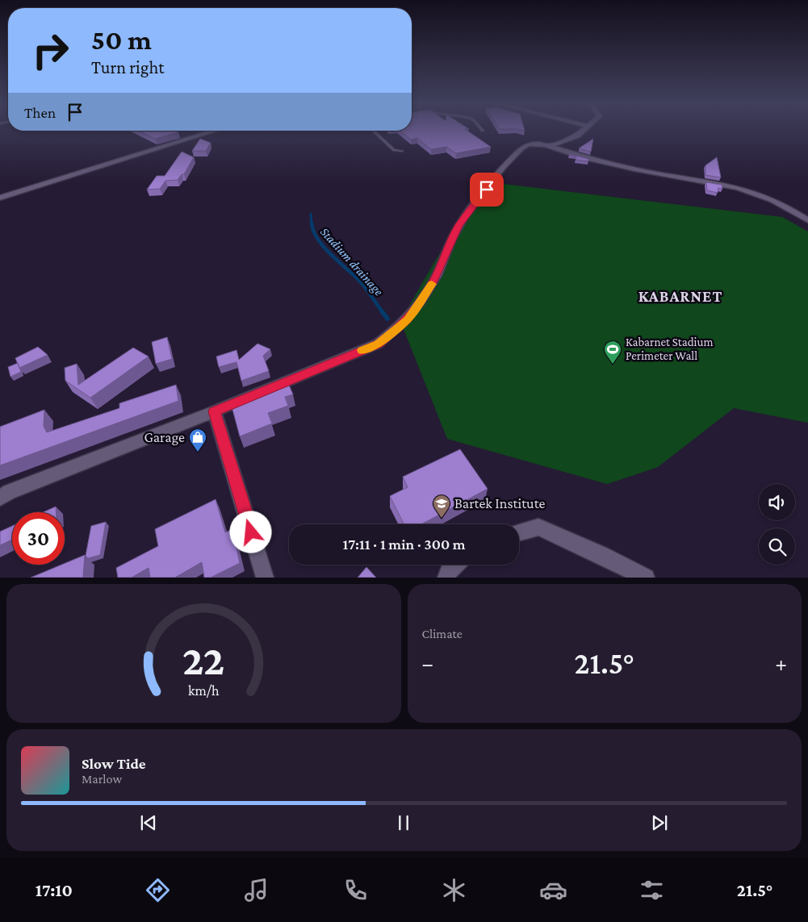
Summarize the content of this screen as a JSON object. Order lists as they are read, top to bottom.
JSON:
{
  "districts": ["KABARNET"],
  "water": ["Stadium drainage"],
  "places": {
    "sports": ["Kabarnet Stadium Perimeter Wall"],
    "shop": ["Garage"],
    "school or university": ["Bartek Institute"]
  },
  "page": {
    "turn": ["50 m", "Turn right"],
    "then": "Then",
    "limit": "30",
    "trip": "17:11 · 1 min · 300 m",
    "tile": "Climate",
    "heat": ["−", "21.5°", "+"],
    "song": ["Slow Tide", "Marlow"],
    "tabs": ["17:10", "21.5°"],
    "gauge": ["22", "km/h"]
  }
}
